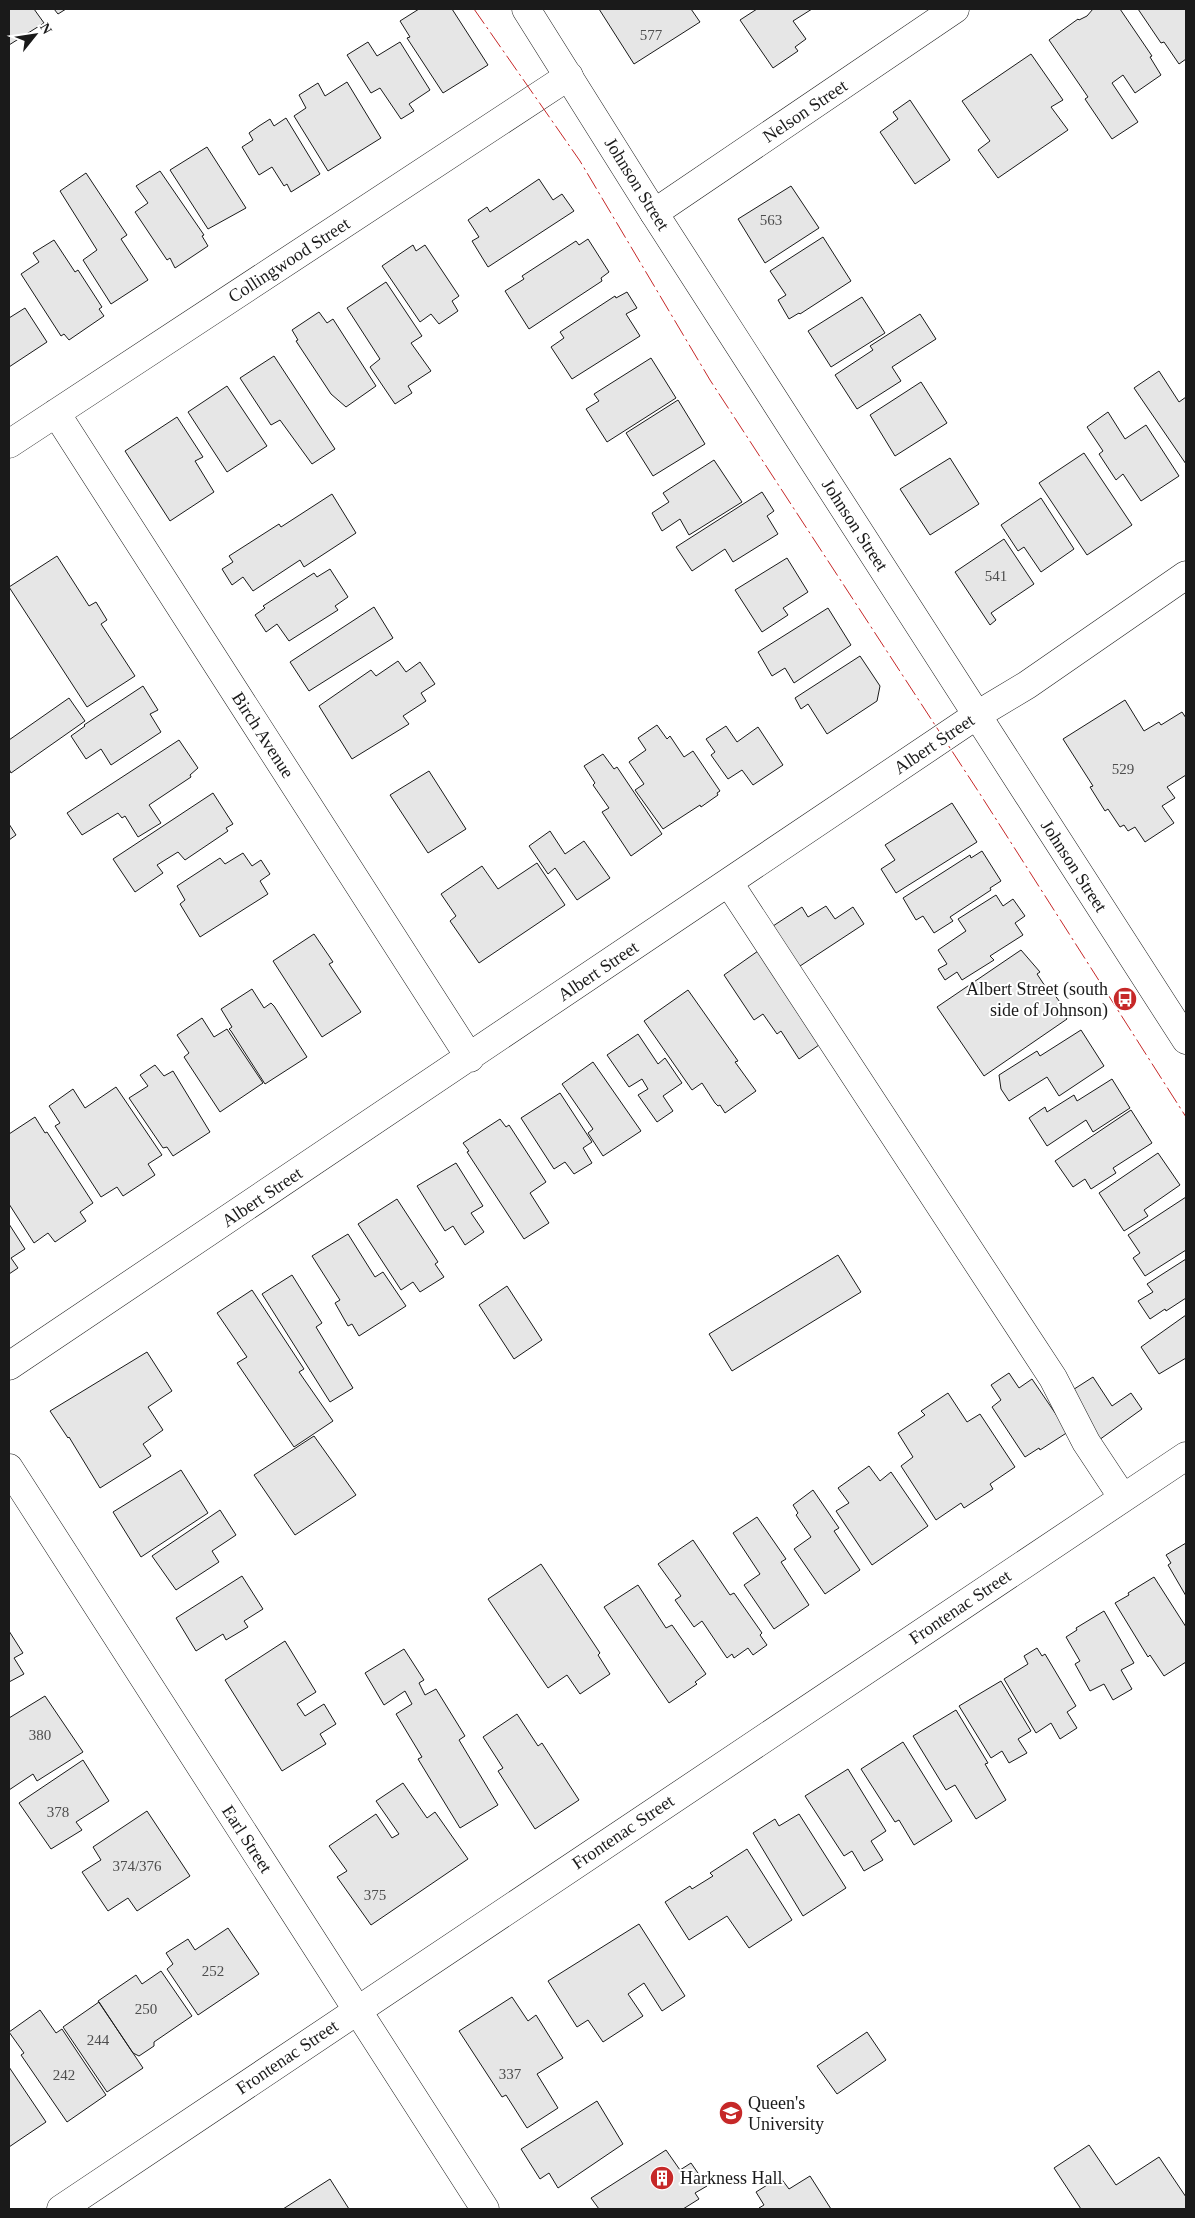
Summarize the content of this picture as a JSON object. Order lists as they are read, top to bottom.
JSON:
{
  "streets": {
    "street": [
      "Nelson Street",
      "Johnson Street",
      "Collingwood Street",
      "Birch Avenue",
      "Albert Street",
      "Frontenac Street",
      "Earl Street"
    ]
  },
  "crossings": [
    ["Nelson Street", "Johnson Street"],
    ["Johnson Street", "Collingwood Street"],
    ["Johnson Street", "Albert Street"],
    ["Collingwood Street", "Birch Avenue"],
    ["Birch Avenue", "Albert Street"],
    ["Frontenac Street", "Earl Street"]
  ],
  "places": {
    "bus stop": ["Albert Street (south side of Johnson)"],
    "school or university": ["Queen's University"],
    "building": ["Harkness Hall"]
  },
  "house_numbers": [
    "577",
    "563",
    "541",
    "529",
    "380",
    "378",
    "374/376",
    "375",
    "252",
    "250",
    "244",
    "337",
    "242"
  ],
  "north": "top right"
}
